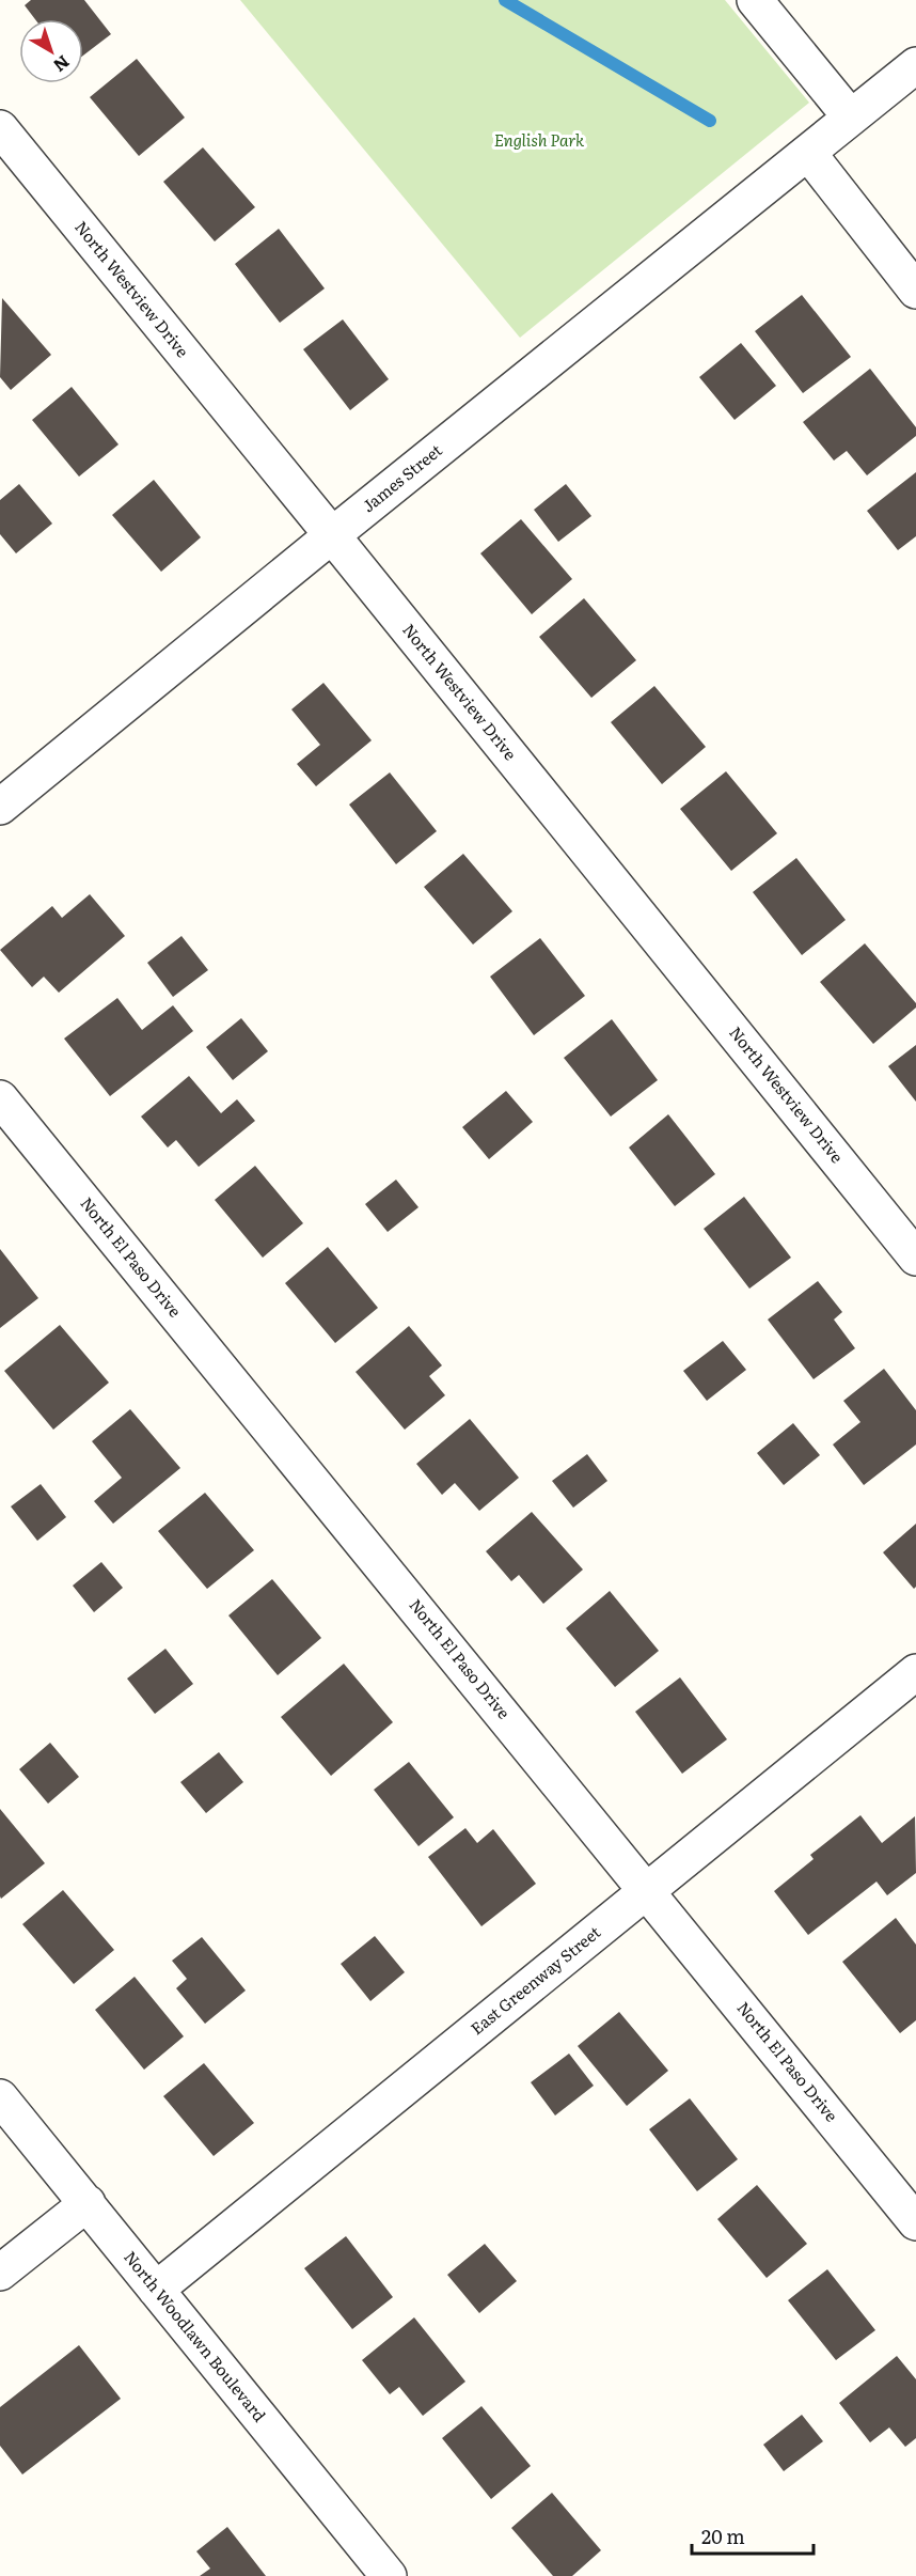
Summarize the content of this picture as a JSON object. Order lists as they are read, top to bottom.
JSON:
{
  "streets": {
    "street": [
      "North Westview Drive",
      "James Street",
      "North El Paso Drive",
      "East Greenway Street",
      "North Woodlawn Boulevard"
    ]
  },
  "crossings": [
    ["North Westview Drive", "James Street"],
    ["North El Paso Drive", "East Greenway Street"],
    ["East Greenway Street", "North Woodlawn Boulevard"]
  ],
  "parks": ["English Park"],
  "scale_bar": "20 m",
  "north": "bottom right"
}
